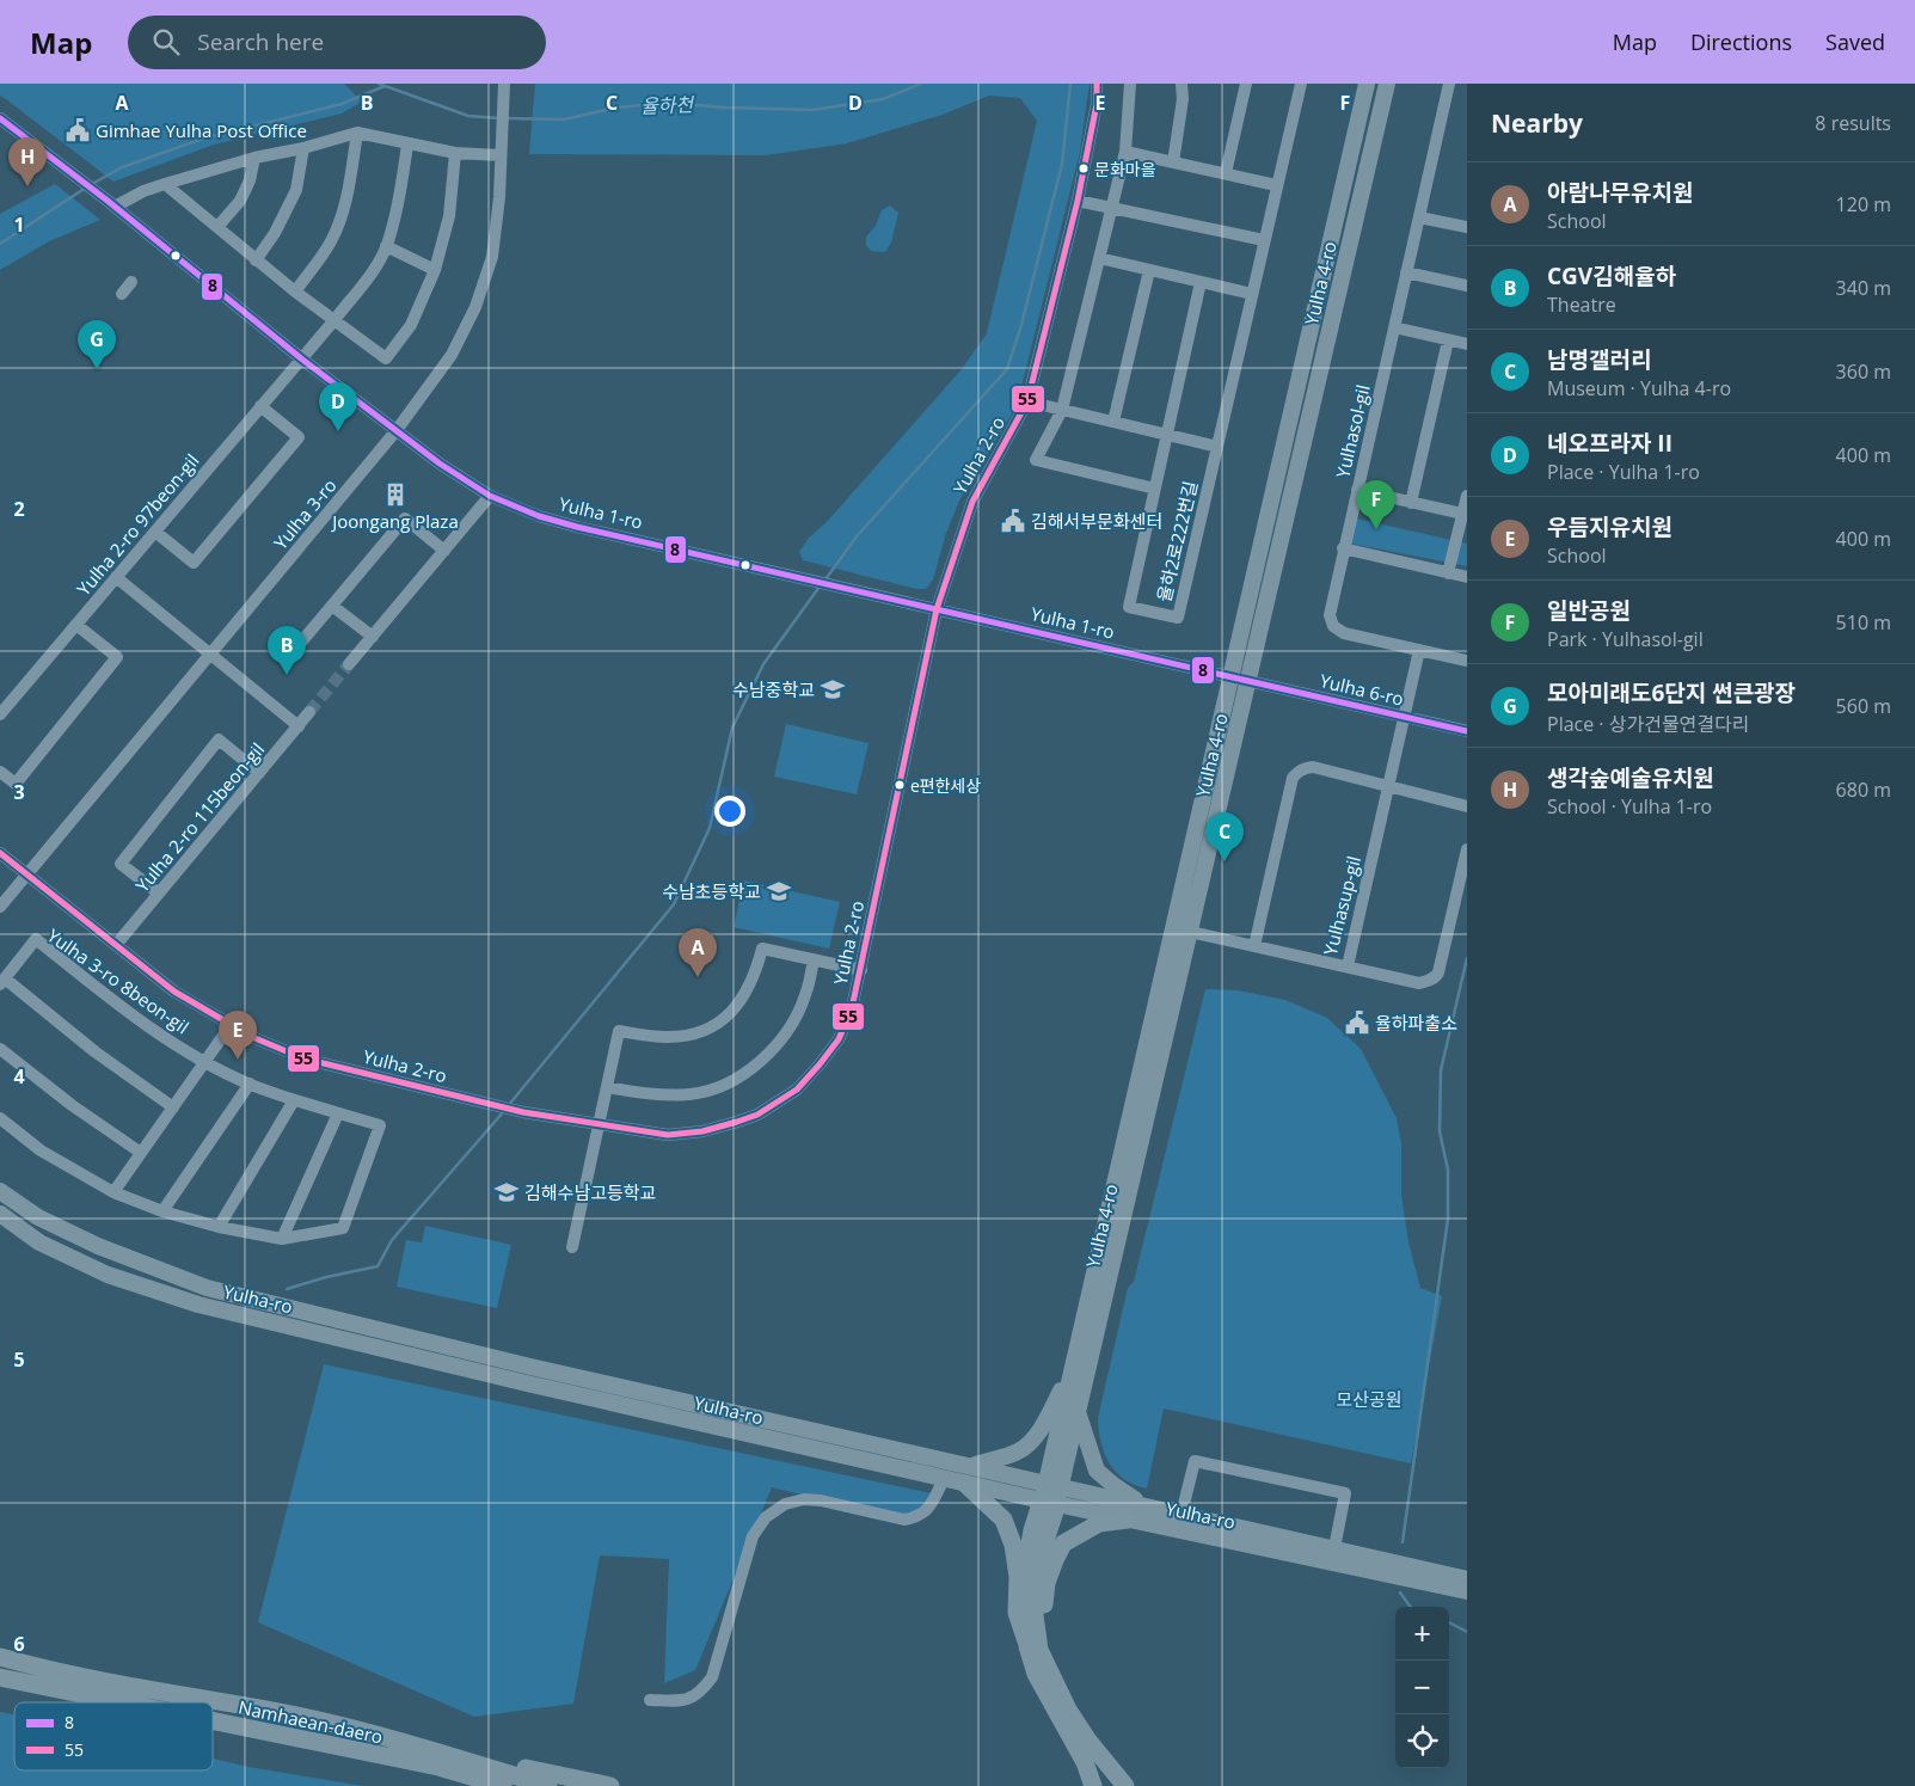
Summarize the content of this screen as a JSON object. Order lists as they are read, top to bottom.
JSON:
{
  "streets": {
    "highway": ["Namhaean-daero"],
    "main road": ["Yulha 4-ro", "Yulha-ro"],
    "street": [
      "Yulhasol-gil",
      "Yulha 2-ro",
      "Yulha 1-ro",
      "Yulha 3-ro",
      "Yulha 2-ro 97beon-gil",
      "율하2로222번길",
      "Yulha 6-ro",
      "Yulha 2-ro 115beon-gil",
      "Yulhasup-gil",
      "Yulha 3-ro 8beon-gil"
    ]
  },
  "crossings": [
    ["Yulha 4-ro", "Yulha 1-ro"],
    ["Yulha 4-ro", "Yulha 6-ro"],
    ["Yulha 4-ro", "Yulhasup-gil"],
    ["Yulha 4-ro", "Yulha-ro"],
    ["Yulha 2-ro", "Yulha 1-ro"],
    ["Yulha 2-ro", "Yulha 3-ro"],
    ["Yulha 2-ro", "Yulha 2-ro 115beon-gil"],
    ["Yulha 1-ro", "Yulha 3-ro"],
    ["Yulha 1-ro", "Yulha 2-ro 97beon-gil"],
    ["Yulha 1-ro", "Yulha 6-ro"],
    ["Yulha 6-ro", "Yulhasup-gil"]
  ],
  "water": ["율하천"],
  "parks": ["모산공원"],
  "places": {
    "public building": ["Gimhae Yulha Post Office", "김해서부문화센터", "율하파출소"],
    "other": ["문화마을", "e편한세상"],
    "building": ["Joongang Plaza"],
    "school or university": ["수남중학교", "수남초등학교", "김해수남고등학교"]
  },
  "lines": ["transit line 55", "transit line 8"],
  "legend": ["8", "55"],
  "page": {
    "header": "Map",
    "search": "Search here",
    "nav": ["Map", "Directions", "Saved"],
    "heading": ["Nearby", "8 results"],
    "pins": [
      "H",
      "G",
      "D",
      "F",
      "B",
      "C",
      "A",
      "E"
    ],
    "list": [
      {
        "mark": "A",
        "name": "아람나무유치원",
        "note": "School",
        "value": "120 m"
      },
      {
        "mark": "B",
        "name": "CGV김해율하",
        "note": "Theatre",
        "value": "340 m"
      },
      {
        "mark": "C",
        "name": "남명갤러리",
        "note": "Museum · Yulha 4-ro",
        "value": "360 m"
      },
      {
        "mark": "D",
        "name": "네오프라자 II",
        "note": "Place · Yulha 1-ro",
        "value": "400 m"
      },
      {
        "mark": "E",
        "name": "우듬지유치원",
        "note": "School",
        "value": "400 m"
      },
      {
        "mark": "F",
        "name": "일반공원",
        "note": "Park · Yulhasol-gil",
        "value": "510 m"
      },
      {
        "mark": "G",
        "name": "모아미래도6단지 썬큰광장",
        "note": "Place · 상가건물연결다리",
        "value": "560 m"
      },
      {
        "mark": "H",
        "name": "생각숲예술유치원",
        "note": "School · Yulha 1-ro",
        "value": "680 m"
      }
    ],
    "map_buttons": ["+", "−"]
  },
  "grid": {
    "columns": [
      "A",
      "B",
      "C",
      "D",
      "E",
      "F"
    ],
    "rows": [
      "1",
      "2",
      "3",
      "4",
      "5",
      "6"
    ]
  }
}
